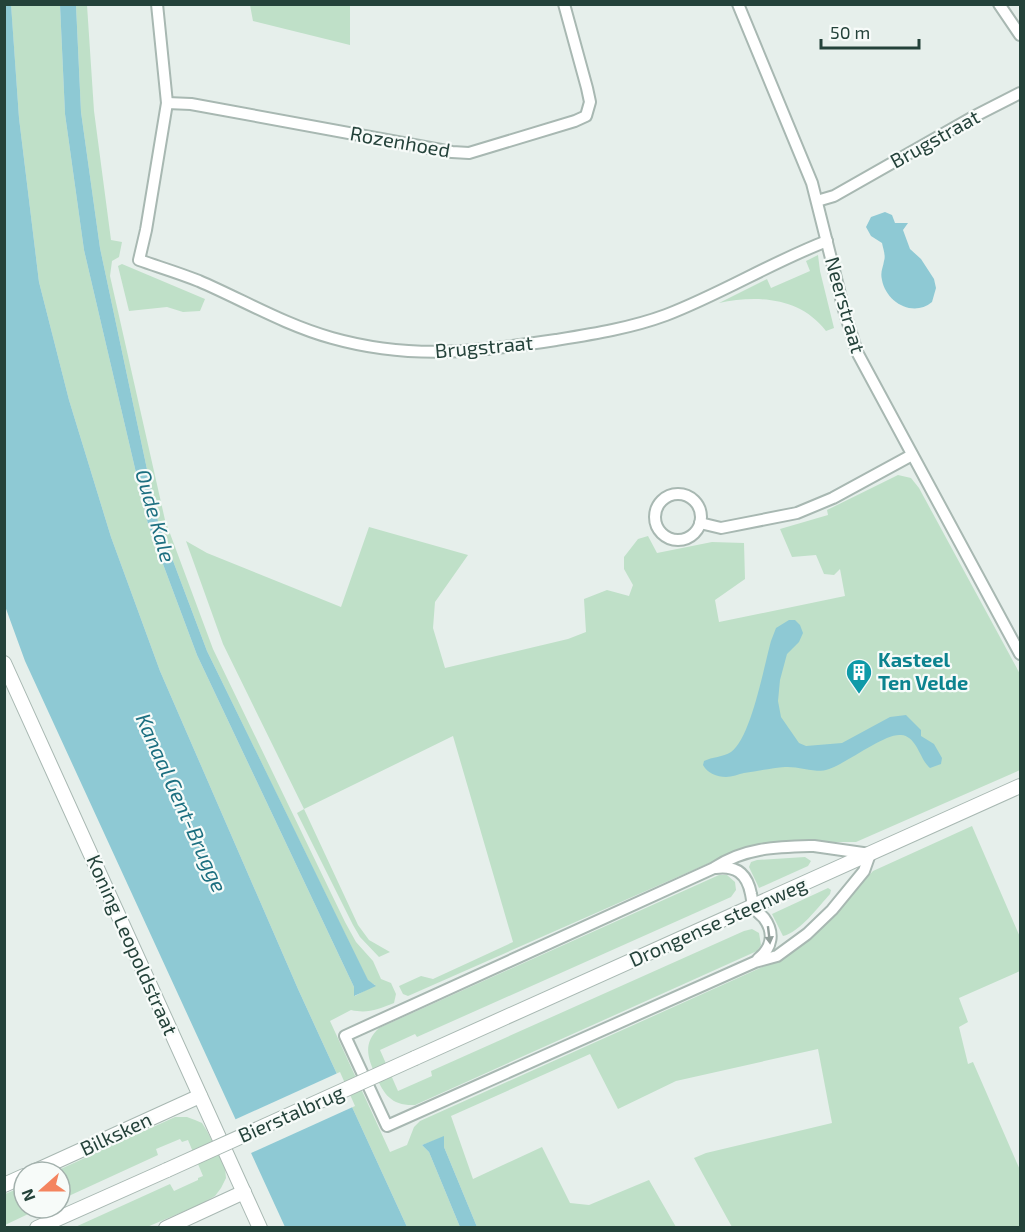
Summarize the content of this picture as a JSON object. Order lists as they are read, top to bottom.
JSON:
{
  "streets": {
    "street": [
      "Brugstraat",
      "Rozenhoed",
      "Neerstraat",
      "Drongense steenweg",
      "Koning Leopoldstraat",
      "Bierstalbrug",
      "Bilksken"
    ]
  },
  "crossings": [
    ["Brugstraat", "Rozenhoed"],
    ["Brugstraat", "Neerstraat"],
    ["Drongense steenweg", "Bierstalbrug"],
    ["Koning Leopoldstraat", "Bilksken"]
  ],
  "water": ["Oude Kale", "Kanaal Gent-Brugge"],
  "places": {
    "building": ["Kasteel Ten Velde"]
  },
  "scale_bar": "50 m",
  "north": "left"
}
